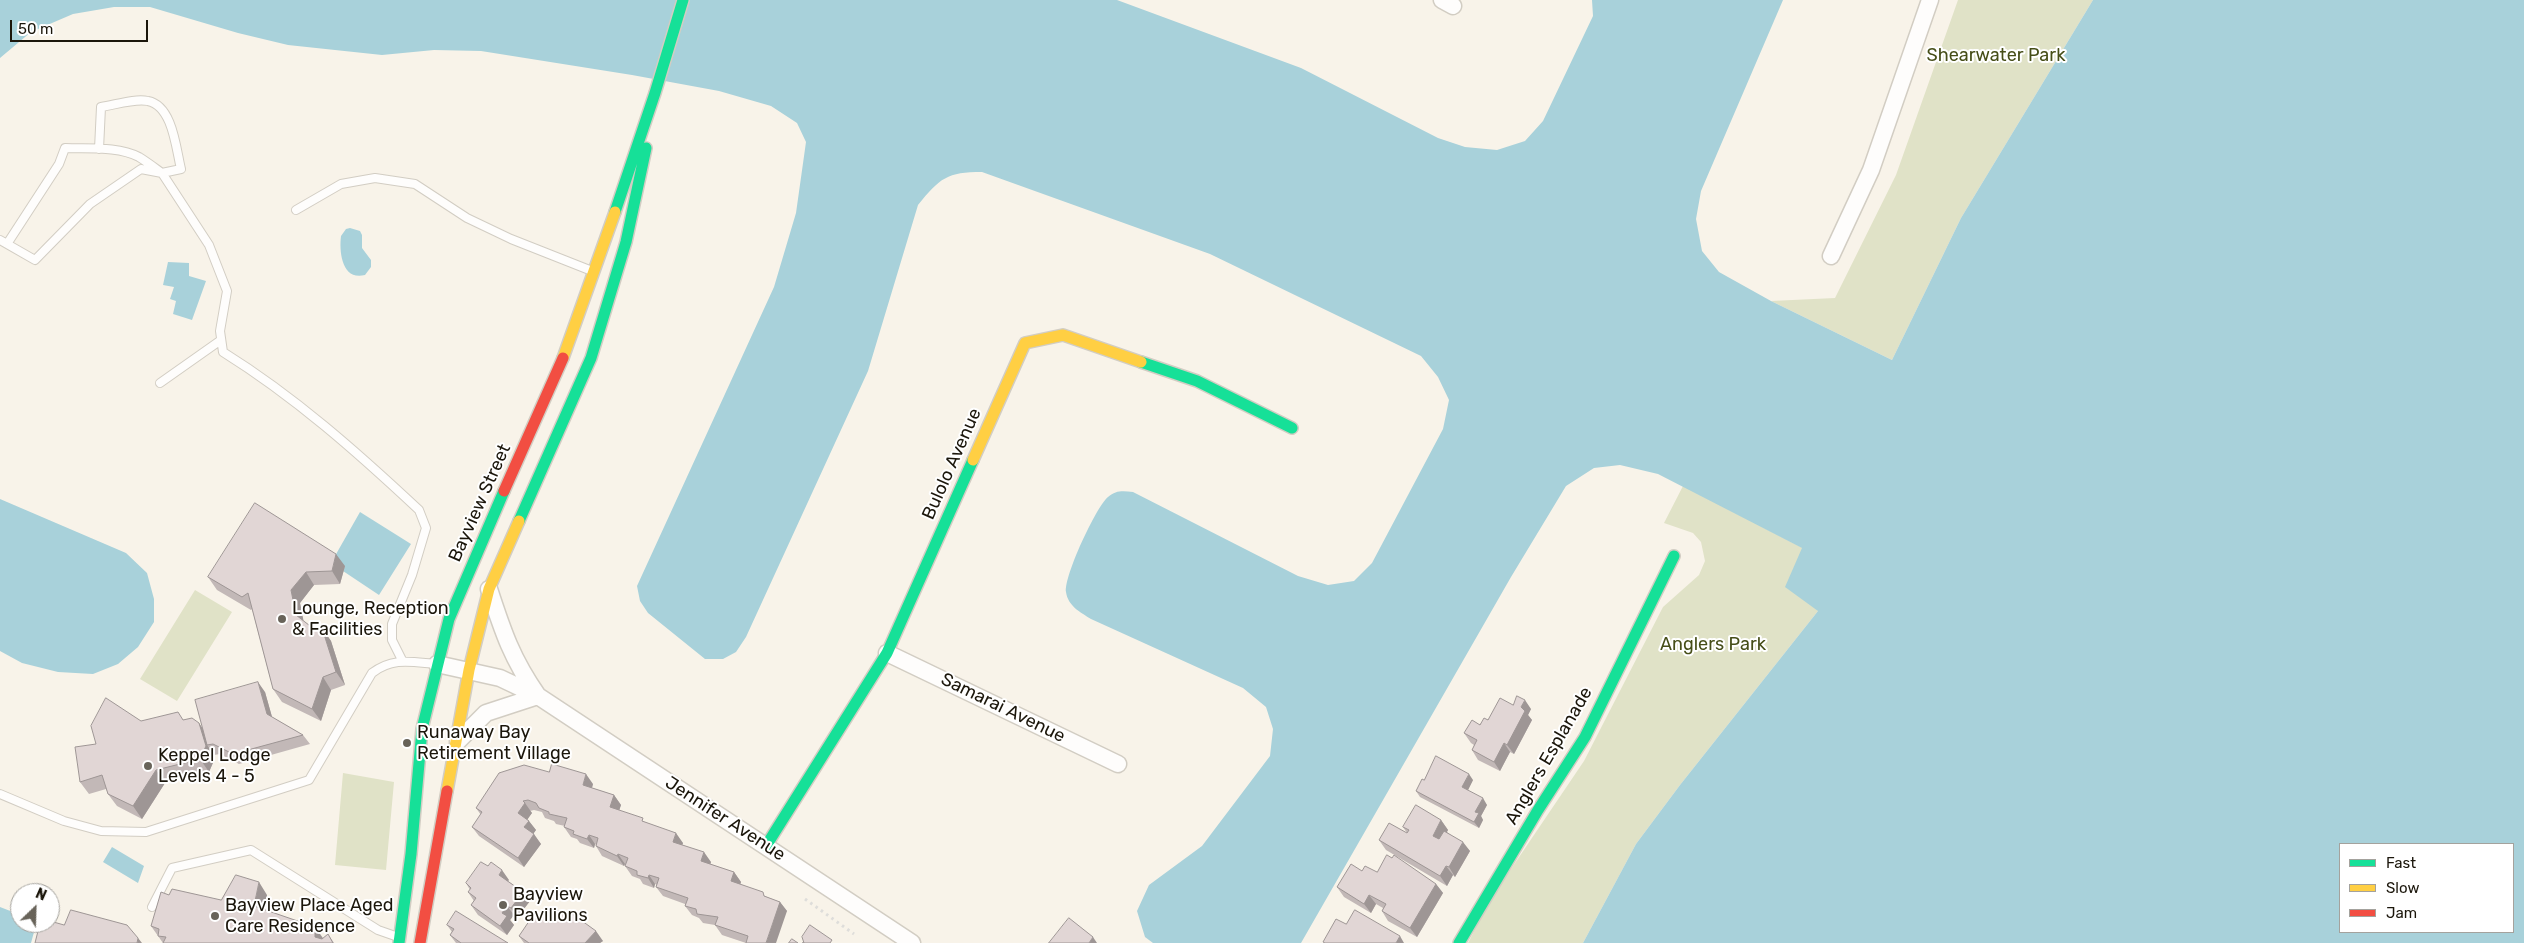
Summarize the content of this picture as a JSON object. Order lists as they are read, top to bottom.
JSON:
{
  "streets": {
    "main road": ["Bulolo Avenue", "Bayview Street", "Anglers Esplanade"],
    "street": ["Samarai Avenue", "Jennifer Avenue"]
  },
  "crossings": [
    ["Bulolo Avenue", "Samarai Avenue"],
    ["Bulolo Avenue", "Jennifer Avenue"],
    ["Bayview Street", "Jennifer Avenue"]
  ],
  "parks": ["Shearwater Park", "Anglers Park"],
  "places": [
    "Lounge, Reception & Facilities",
    "Runaway Bay Retirement Village",
    "Keppel Lodge Levels 4 - 5",
    "Bayview Pavilions",
    "Bayview Place Aged Care Residence"
  ],
  "legend": ["Fast", "Slow", "Jam"],
  "scale_bar": "50 m",
  "north": "top right"
}
